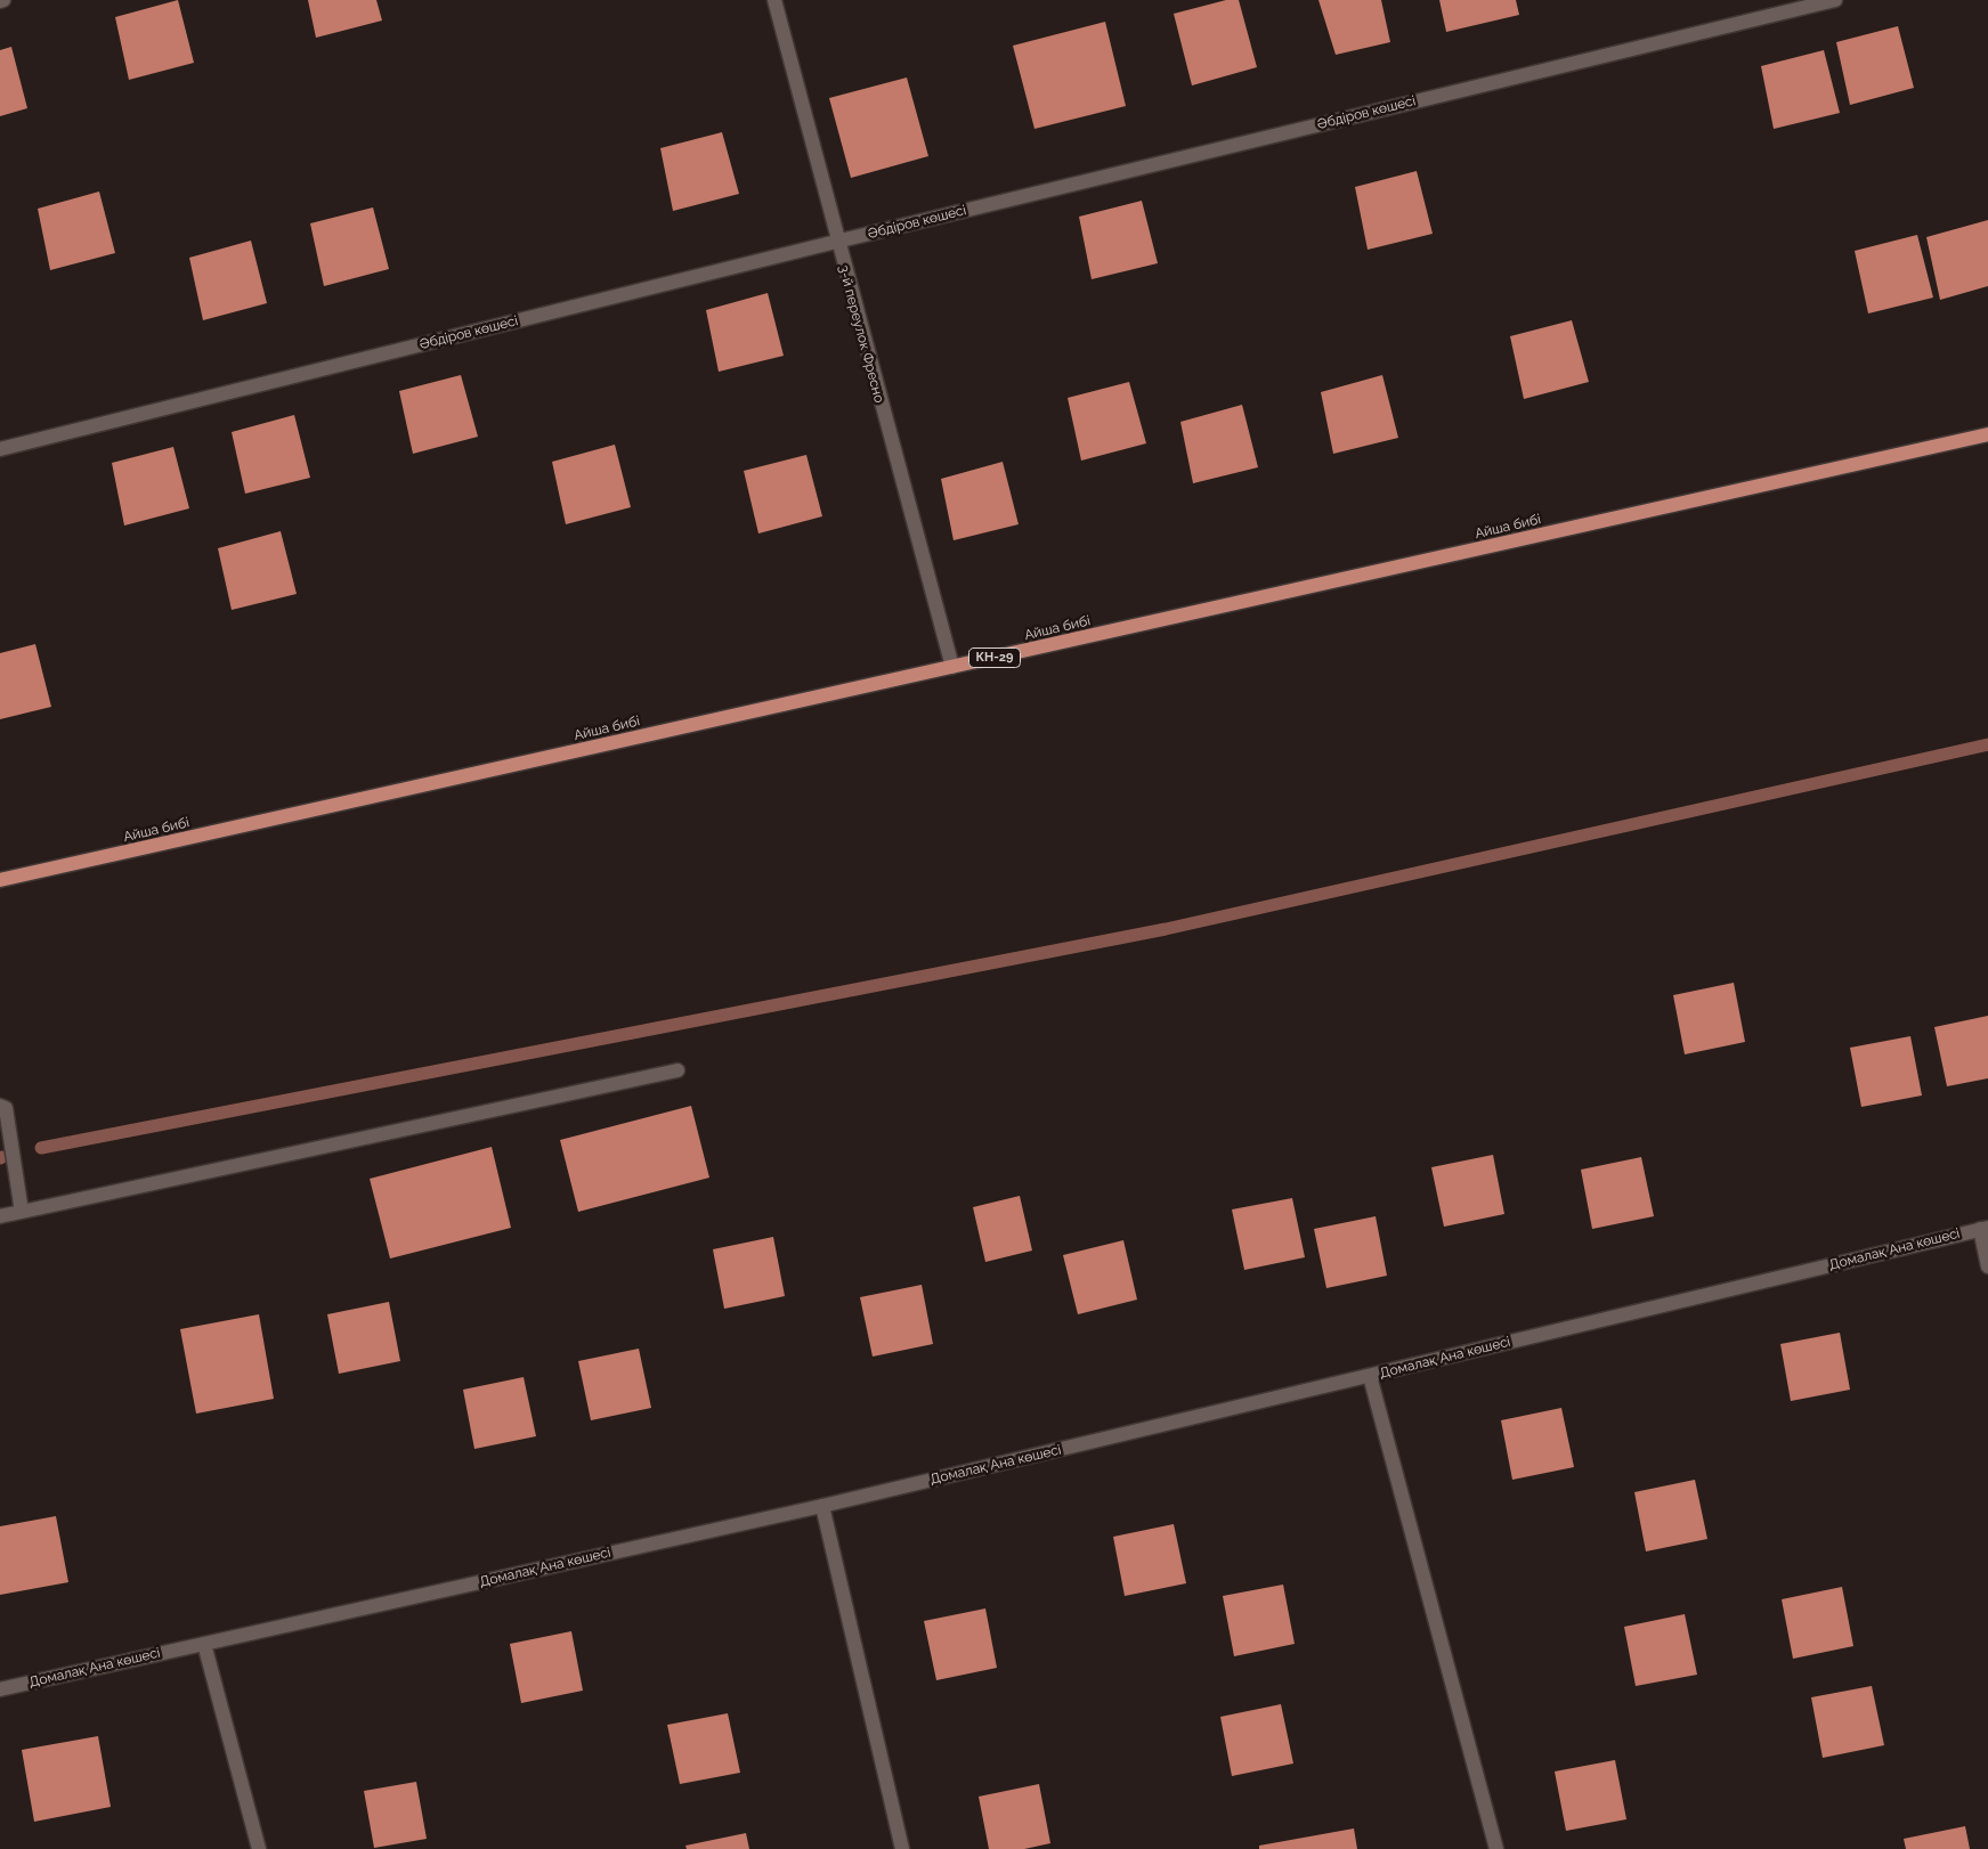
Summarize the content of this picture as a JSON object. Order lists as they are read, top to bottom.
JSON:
{
  "streets": {
    "main road": ["Айша бибі", "КН-29"],
    "street": ["Әбдіров көшесі", "3-й переулок Фресно", "Домалақ Ана көшесі"]
  },
  "crossings": [
    ["Әбдіров көшесі", "3-й переулок Фресно"],
    ["3-й переулок Фресно", "Айша бибі"]
  ]
}
